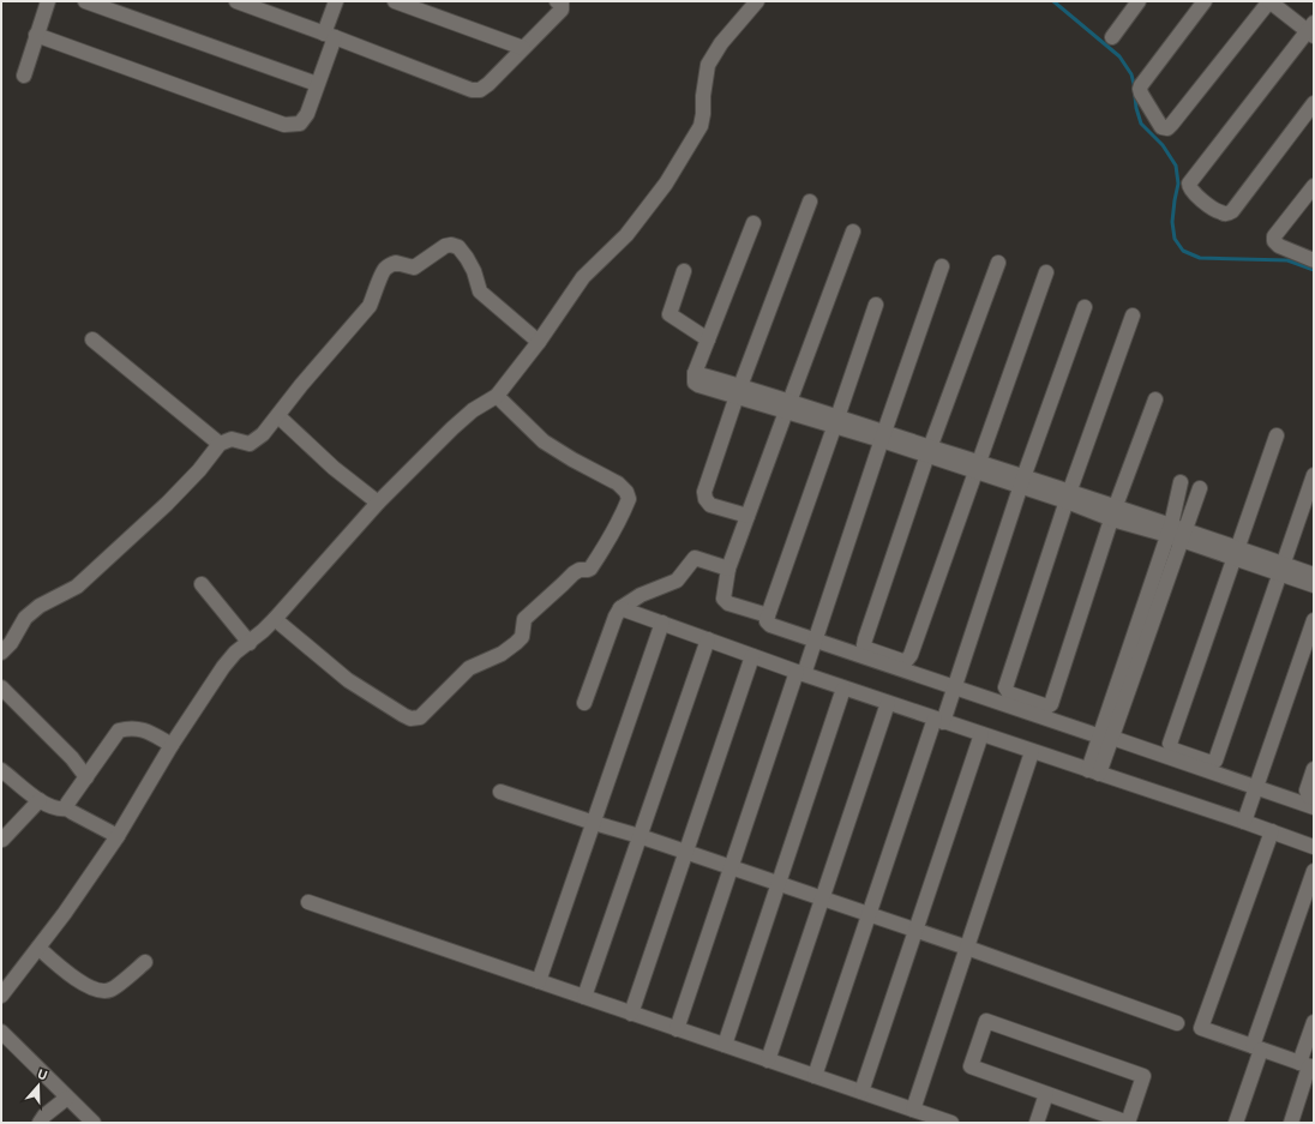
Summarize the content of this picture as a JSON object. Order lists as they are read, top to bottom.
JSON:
{
  "north": "top"
}
